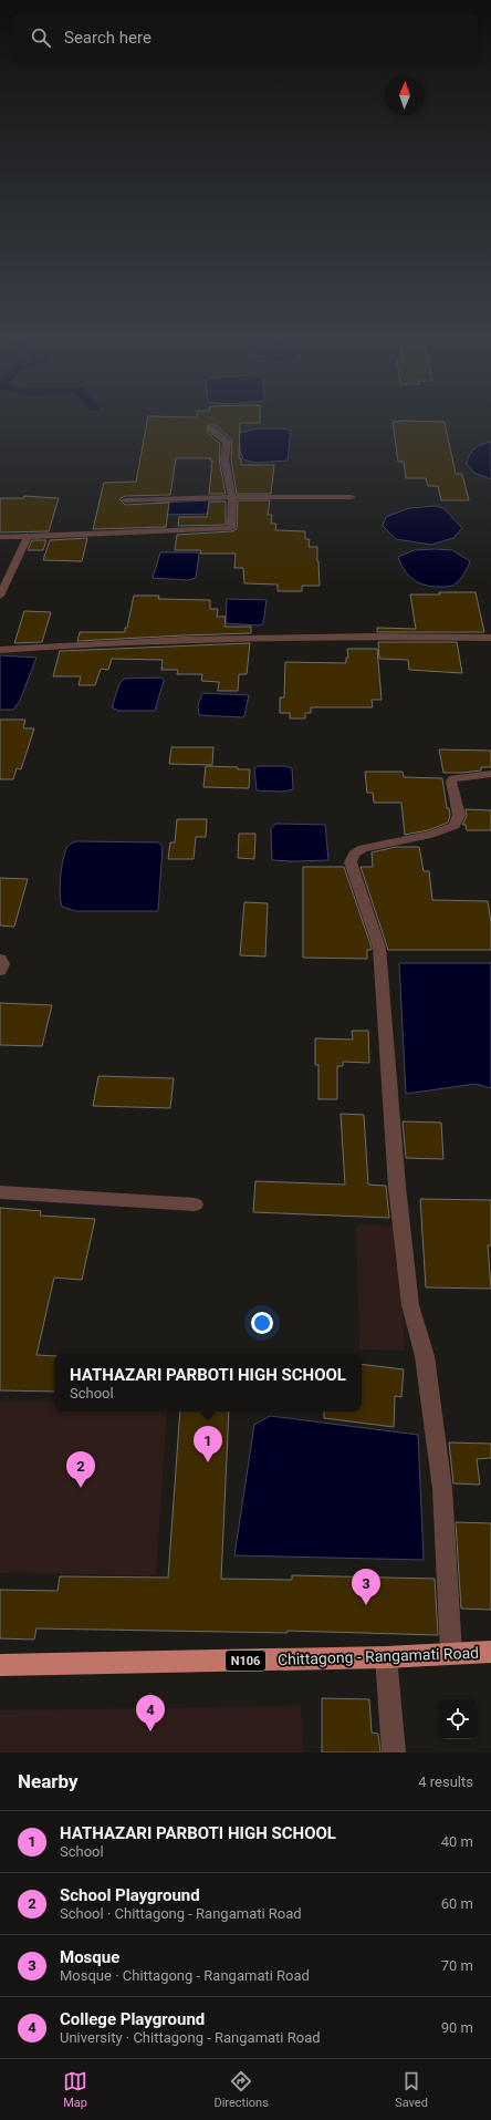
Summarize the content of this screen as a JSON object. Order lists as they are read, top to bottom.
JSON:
{
  "streets": {
    "highway": ["Chittagong - Rangamati Road", "N106"]
  },
  "north": "top",
  "page": {
    "search": "Search here",
    "popup": ["HATHAZARI PARBOTI HIGH SCHOOL", "School"],
    "pins": [
      "1",
      "2",
      "3",
      "4"
    ],
    "heading": ["Nearby", "4 results"],
    "list": [
      {
        "mark": "1",
        "name": "HATHAZARI PARBOTI HIGH SCHOOL",
        "note": "School",
        "value": "40 m"
      },
      {
        "mark": "2",
        "name": "School Playground",
        "note": "School · Chittagong - Rangamati Road",
        "value": "60 m"
      },
      {
        "mark": "3",
        "name": "Mosque",
        "note": "Mosque · Chittagong - Rangamati Road",
        "value": "70 m"
      },
      {
        "mark": "4",
        "name": "College Playground",
        "note": "University · Chittagong - Rangamati Road",
        "value": "90 m"
      }
    ],
    "nav": ["Map", "Directions", "Saved"]
  }
}
